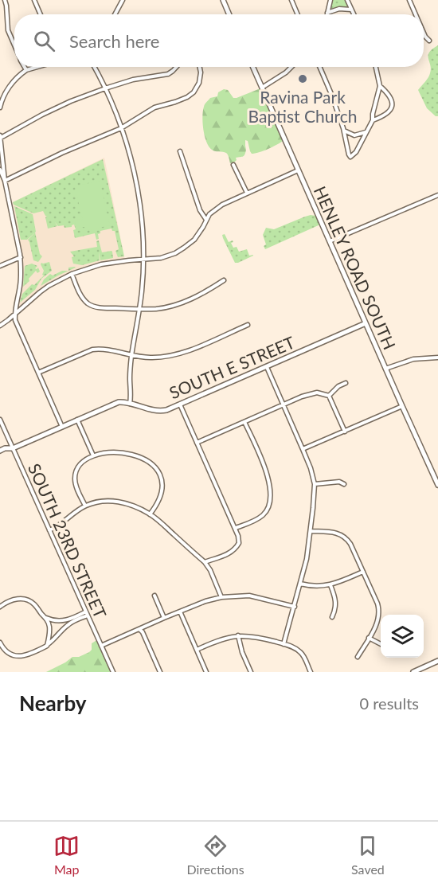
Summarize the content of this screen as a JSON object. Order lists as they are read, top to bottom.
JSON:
{
  "streets": {
    "street": ["HENLEY ROAD SOUTH", "SOUTH E STREET", "SOUTH 23RD STREET"]
  },
  "crossings": [
    ["HENLEY ROAD SOUTH", "SOUTH E STREET"],
    ["SOUTH E STREET", "SOUTH 23RD STREET"]
  ],
  "places": ["Ravina Park Baptist Church"],
  "page": {
    "search": "Search here",
    "heading": ["Nearby", "0 results"],
    "nav": ["Map", "Directions", "Saved"]
  }
}
